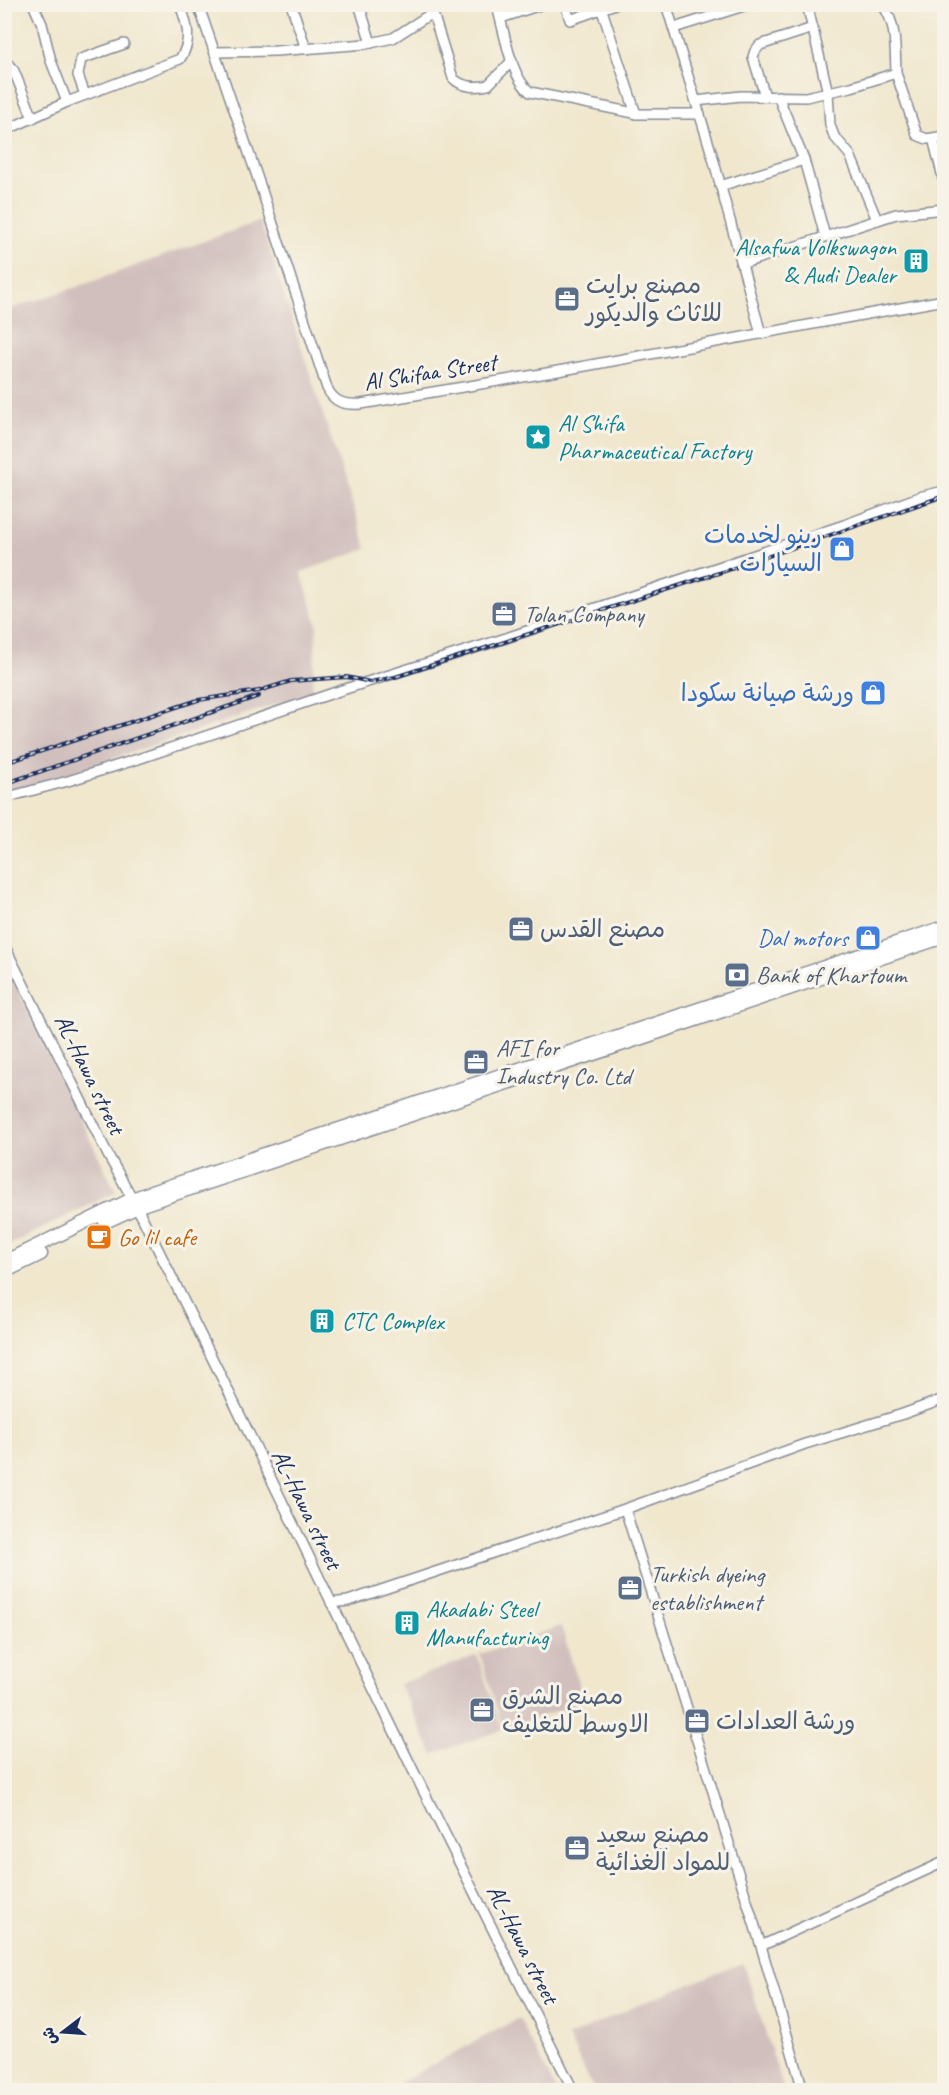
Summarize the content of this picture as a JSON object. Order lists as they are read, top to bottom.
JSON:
{
  "streets": {
    "street": ["Al Shifaa Street", "AL-Hawa street"]
  },
  "places": {
    "building": ["Alsafwa Volkswagon & Audi Dealer", "CTC Complex", "Akadabi Steel Manufacturing"],
    "office": [
      "مصنع برايت للاثاث والديكور",
      "Tolan Company",
      "مصنع القدس",
      "AFI for Industry Co. Ltd",
      "Turkish dyeing establishment",
      "مصنع الشرق الاوسط للتغليف",
      "ورشة العدادات",
      "مصنع سعيد للمواد الغذائية"
    ],
    "place": ["Al Shifa Pharmaceutical Factory"],
    "shop": ["رينو لخدمات السيارات", "ورشة صيانة سكودا", "Dal motors"],
    "bank": ["Bank of Khartoum"],
    "cafe": ["Go lil cafe"]
  },
  "north": "left"
}
